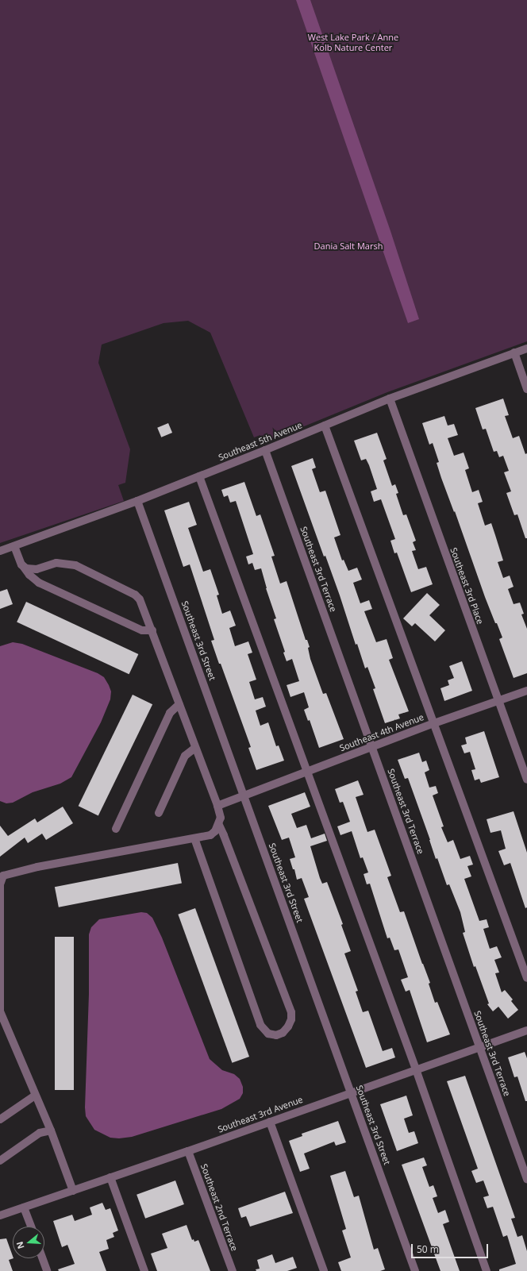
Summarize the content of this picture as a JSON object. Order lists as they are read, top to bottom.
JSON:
{
  "streets": {
    "street": [
      "Southeast 5th Avenue",
      "Southeast 3rd Terrace",
      "Southeast 3rd Place",
      "Southeast 3rd Street",
      "Southeast 4th Avenue",
      "Southeast 3rd Avenue",
      "Southeast 2nd Terrace"
    ]
  },
  "crossings": [
    ["Southeast 5th Avenue", "Southeast 3rd Terrace"],
    ["Southeast 5th Avenue", "Southeast 3rd Place"],
    ["Southeast 5th Avenue", "Southeast 3rd Street"],
    ["Southeast 3rd Terrace", "Southeast 4th Avenue"],
    ["Southeast 3rd Terrace", "Southeast 3rd Avenue"],
    ["Southeast 3rd Place", "Southeast 4th Avenue"],
    ["Southeast 3rd Street", "Southeast 4th Avenue"],
    ["Southeast 3rd Street", "Southeast 3rd Avenue"],
    ["Southeast 3rd Avenue", "Southeast 2nd Terrace"]
  ],
  "parks": ["West Lake Park / Anne Kolb Nature Center", "Dania Salt Marsh"],
  "scale_bar": "50 m",
  "north": "left"
}
